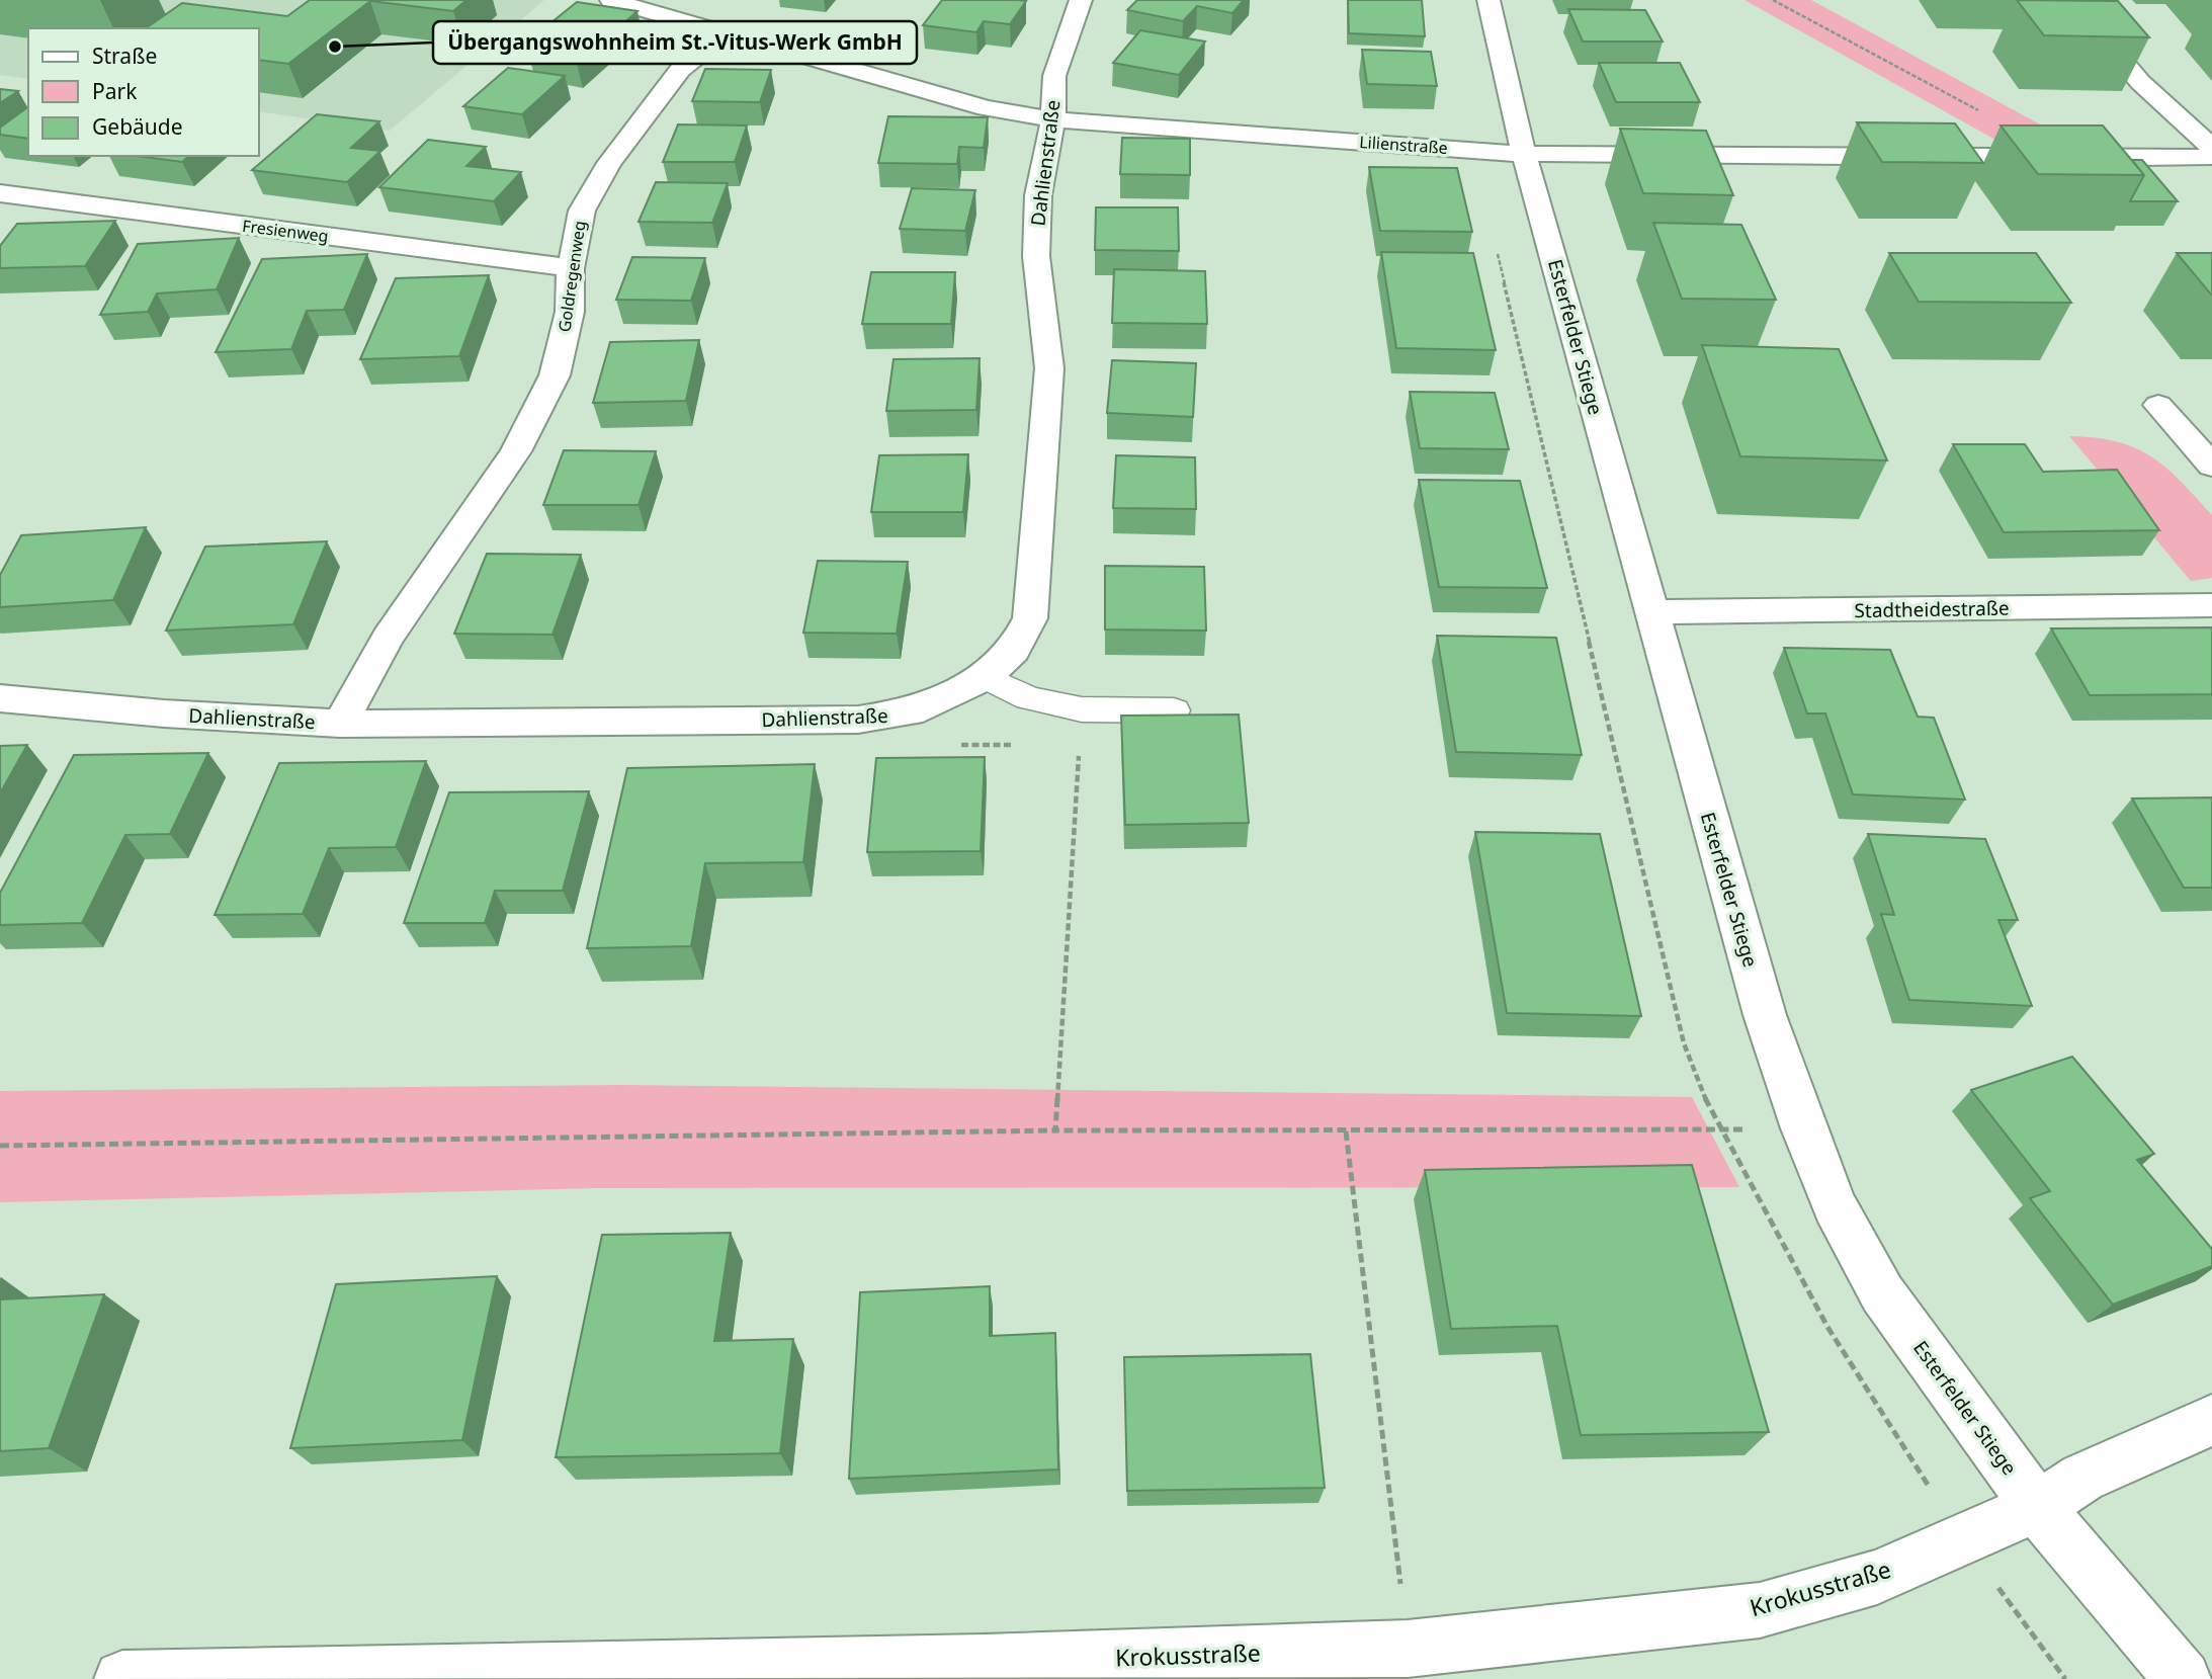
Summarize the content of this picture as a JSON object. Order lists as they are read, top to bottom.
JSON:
{
  "streets": {
    "street": [
      "Lilienstraße",
      "Dahlienstraße",
      "Fresienweg",
      "Goldregenweg",
      "Esterfelder Stiege",
      "Stadtheidestraße",
      "Krokusstraße"
    ]
  },
  "crossings": [
    ["Lilienstraße", "Dahlienstraße"],
    ["Lilienstraße", "Goldregenweg"],
    ["Lilienstraße", "Esterfelder Stiege"],
    ["Dahlienstraße", "Goldregenweg"],
    ["Fresienweg", "Goldregenweg"],
    ["Esterfelder Stiege", "Stadtheidestraße"],
    ["Esterfelder Stiege", "Krokusstraße"]
  ],
  "places": ["Übergangswohnheim St.-Vitus-Werk GmbH"],
  "legend": ["Straße", "Park", "Gebäude"]
}
